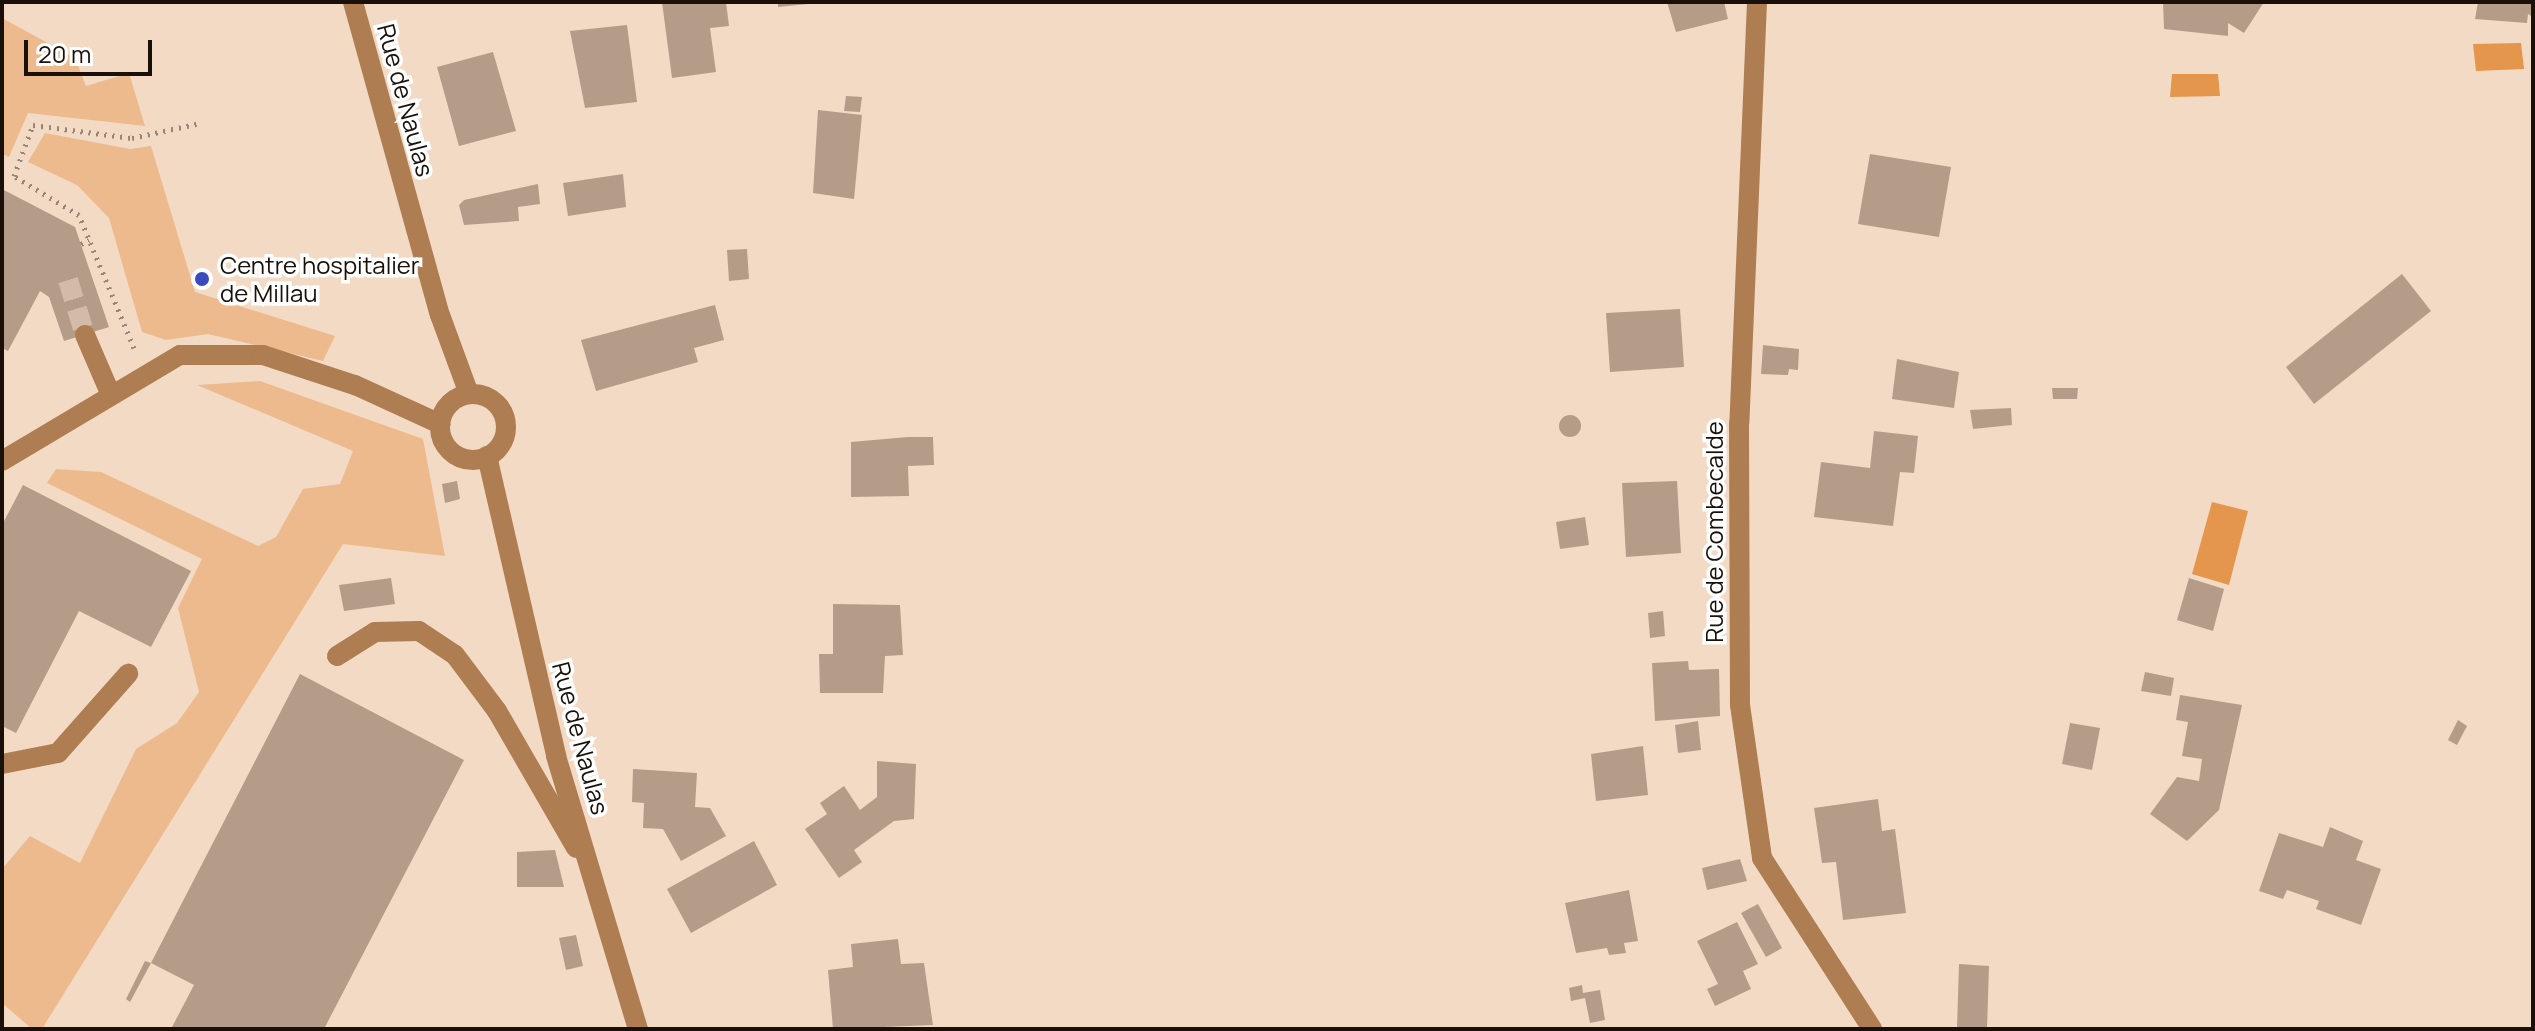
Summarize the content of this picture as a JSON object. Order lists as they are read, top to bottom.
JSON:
{
  "streets": {
    "street": ["Rue de Naulas", "Rue de Combecalde"]
  },
  "places": ["Centre hospitalier de Millau"],
  "scale_bar": "20 m"
}
